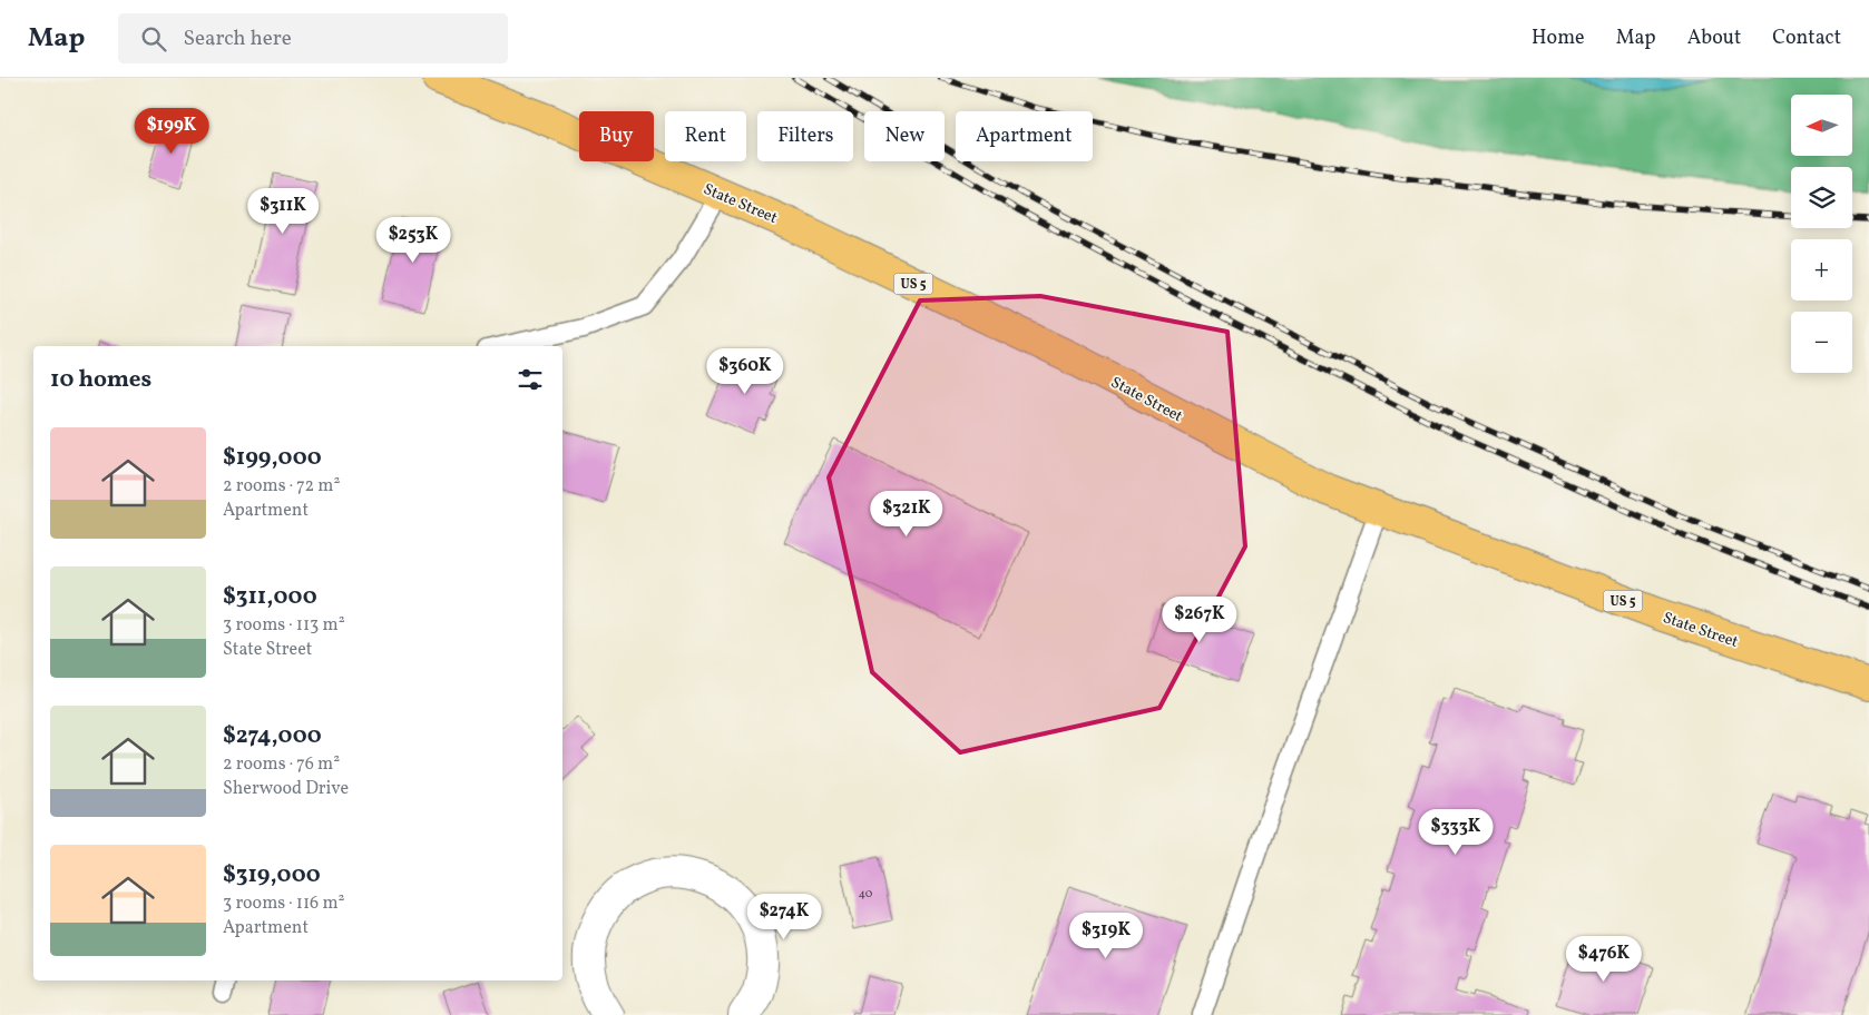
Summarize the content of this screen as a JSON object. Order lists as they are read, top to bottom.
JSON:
{
  "streets": {
    "main road": ["State Street", "US 5"]
  },
  "house_numbers": ["40"],
  "north": "left",
  "page": {
    "header": "Map",
    "search": "Search here",
    "nav": [
      "Home",
      "Map",
      "About",
      "Contact"
    ],
    "map_buttons": ["+", "−"],
    "price": [
      "$199K",
      "$311K",
      "$253K",
      "$360K",
      "$321K",
      "$267K",
      "$333K",
      "$274K",
      "$319K",
      "$476K"
    ],
    "chip": [
      "Buy",
      "Rent",
      "Filters",
      "New",
      "Apartment"
    ],
    "heading": "10 homes",
    "list": [
      {
        "name": "$199,000",
        "note": "2 rooms · 72 m² · Apartment"
      },
      {
        "name": "$311,000",
        "note": "3 rooms · 113 m² · State Street"
      },
      {
        "name": "$274,000",
        "note": "2 rooms · 76 m² · Sherwood Drive"
      },
      {
        "name": "$319,000",
        "note": "3 rooms · 116 m² · Apartment"
      }
    ]
  }
}
